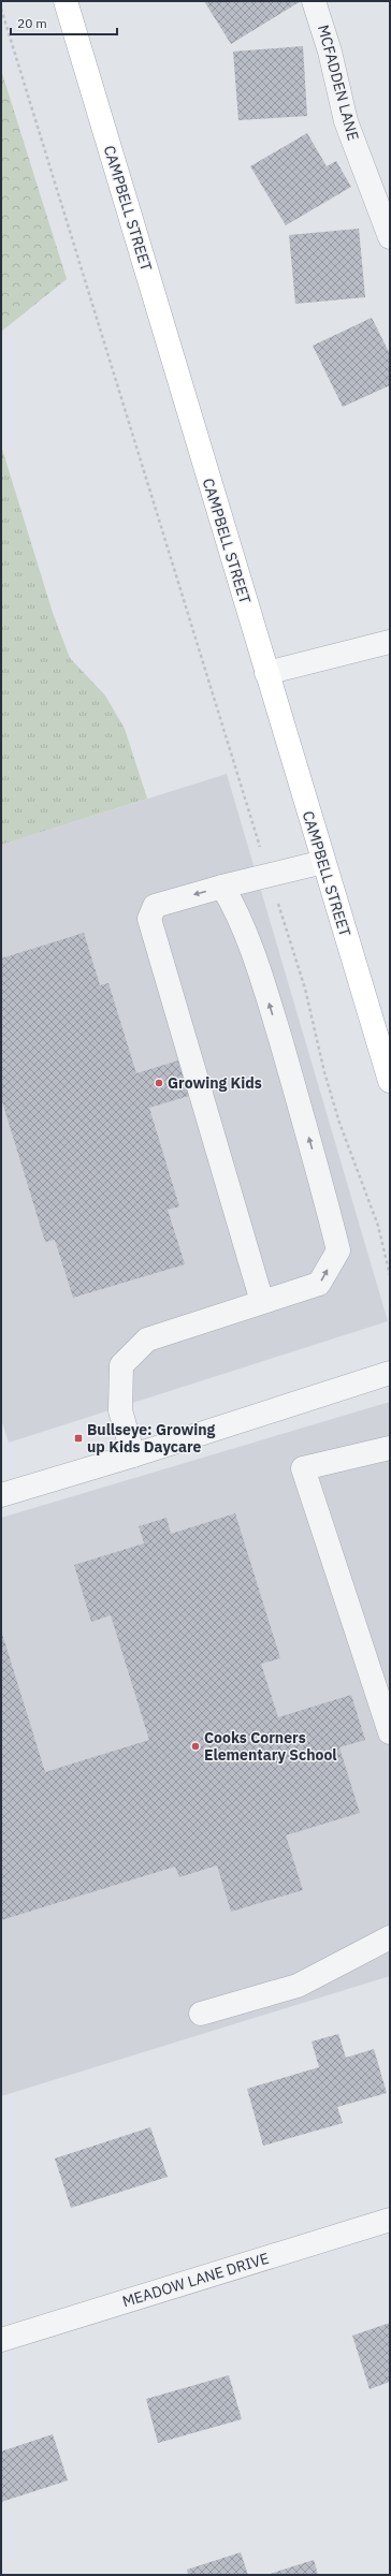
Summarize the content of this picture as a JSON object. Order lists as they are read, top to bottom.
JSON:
{
  "streets": {
    "main road": ["CAMPBELL STREET"],
    "street": ["MCFADDEN LANE", "MEADOW LANE DRIVE"]
  },
  "places": {
    "other": ["Growing Kids", "Cooks Corners Elementary School"],
    "transit": ["Bullseye: Growing up Kids Daycare"]
  },
  "scale_bar": "20 m"
}
